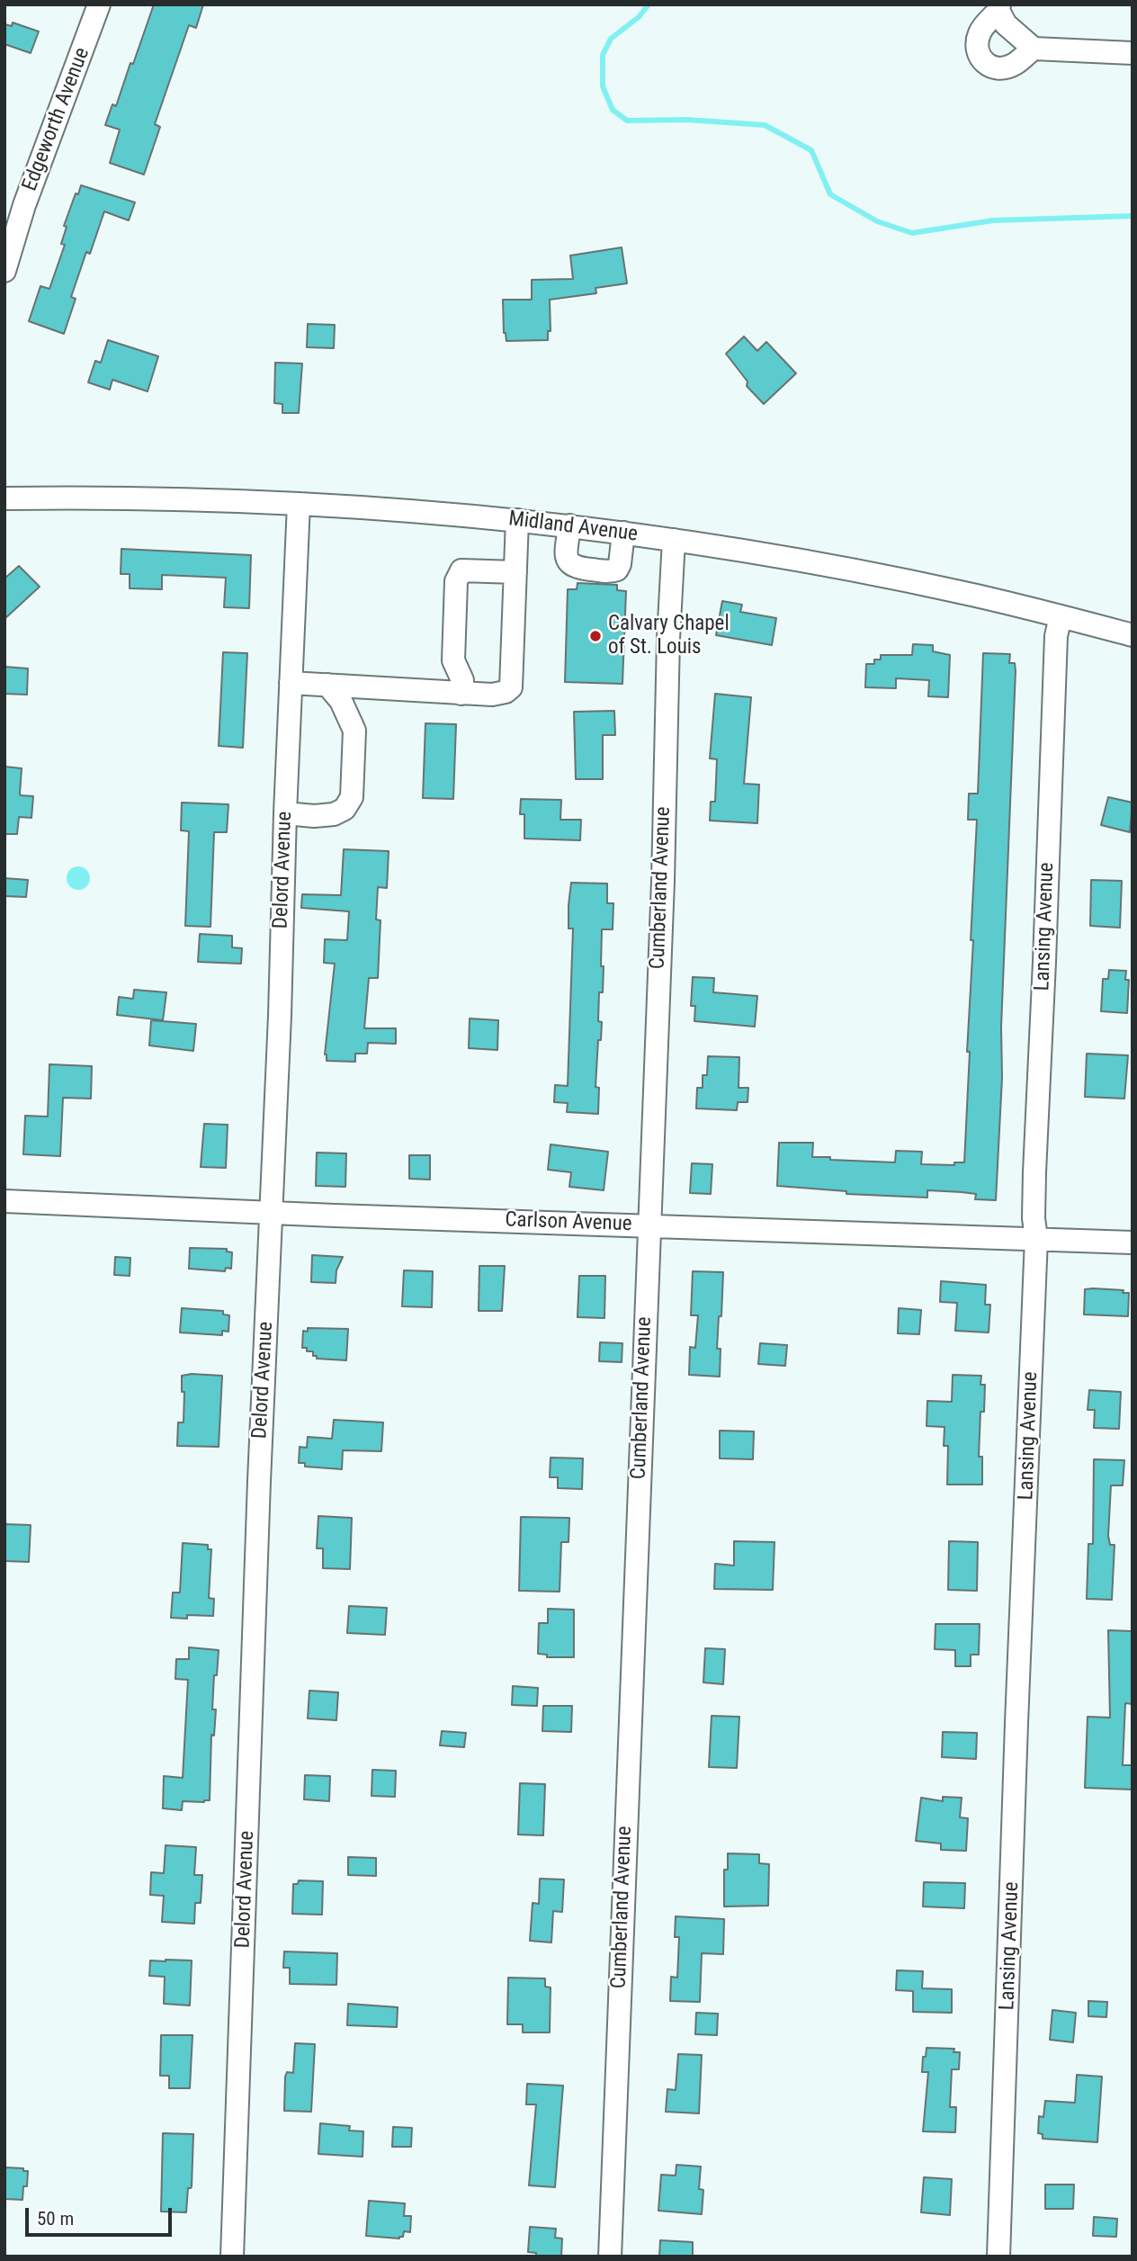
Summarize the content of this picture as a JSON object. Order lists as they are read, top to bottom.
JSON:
{
  "streets": {
    "street": [
      "Edgeworth Avenue",
      "Midland Avenue",
      "Delord Avenue",
      "Cumberland Avenue",
      "Lansing Avenue",
      "Carlson Avenue"
    ]
  },
  "crossings": [
    ["Midland Avenue", "Delord Avenue"],
    ["Midland Avenue", "Cumberland Avenue"],
    ["Midland Avenue", "Lansing Avenue"],
    ["Delord Avenue", "Carlson Avenue"],
    ["Cumberland Avenue", "Carlson Avenue"],
    ["Lansing Avenue", "Carlson Avenue"]
  ],
  "places": ["Calvary Chapel of St. Louis"],
  "scale_bar": "50 m"
}
